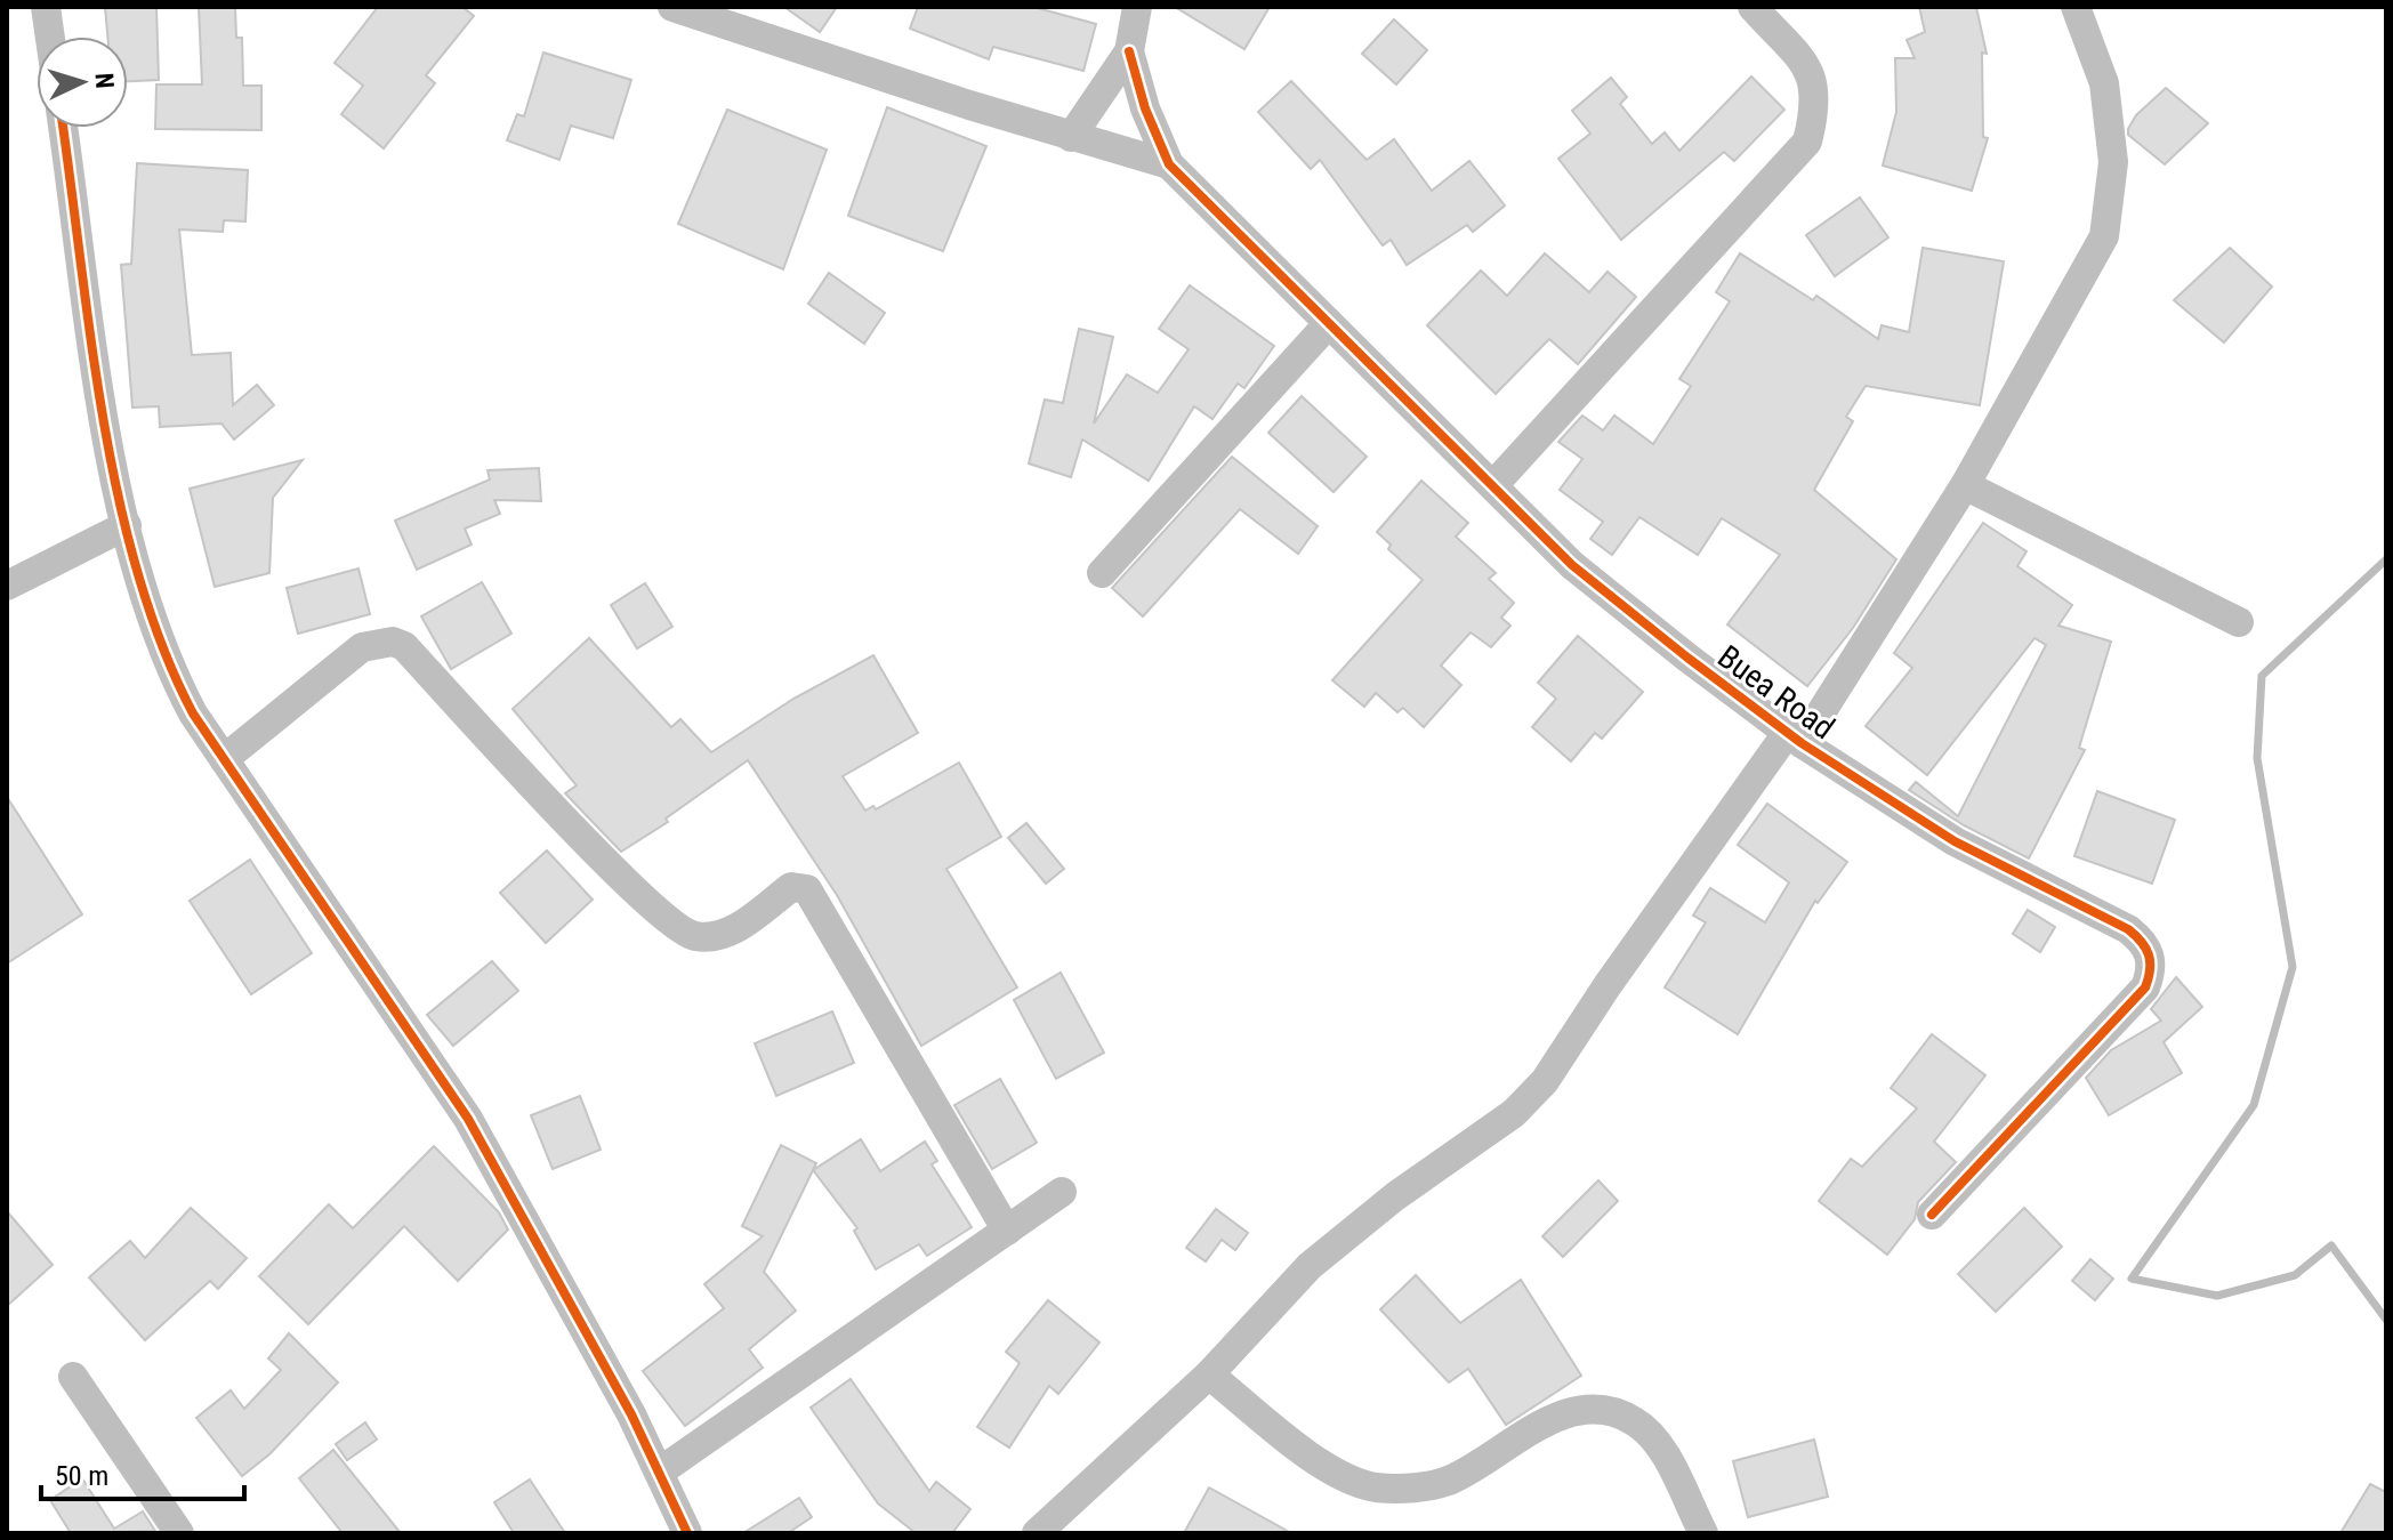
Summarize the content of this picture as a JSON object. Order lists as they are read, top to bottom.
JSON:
{
  "streets": {
    "street": ["Buea Road"]
  },
  "scale_bar": "50 m",
  "north": "right"
}
